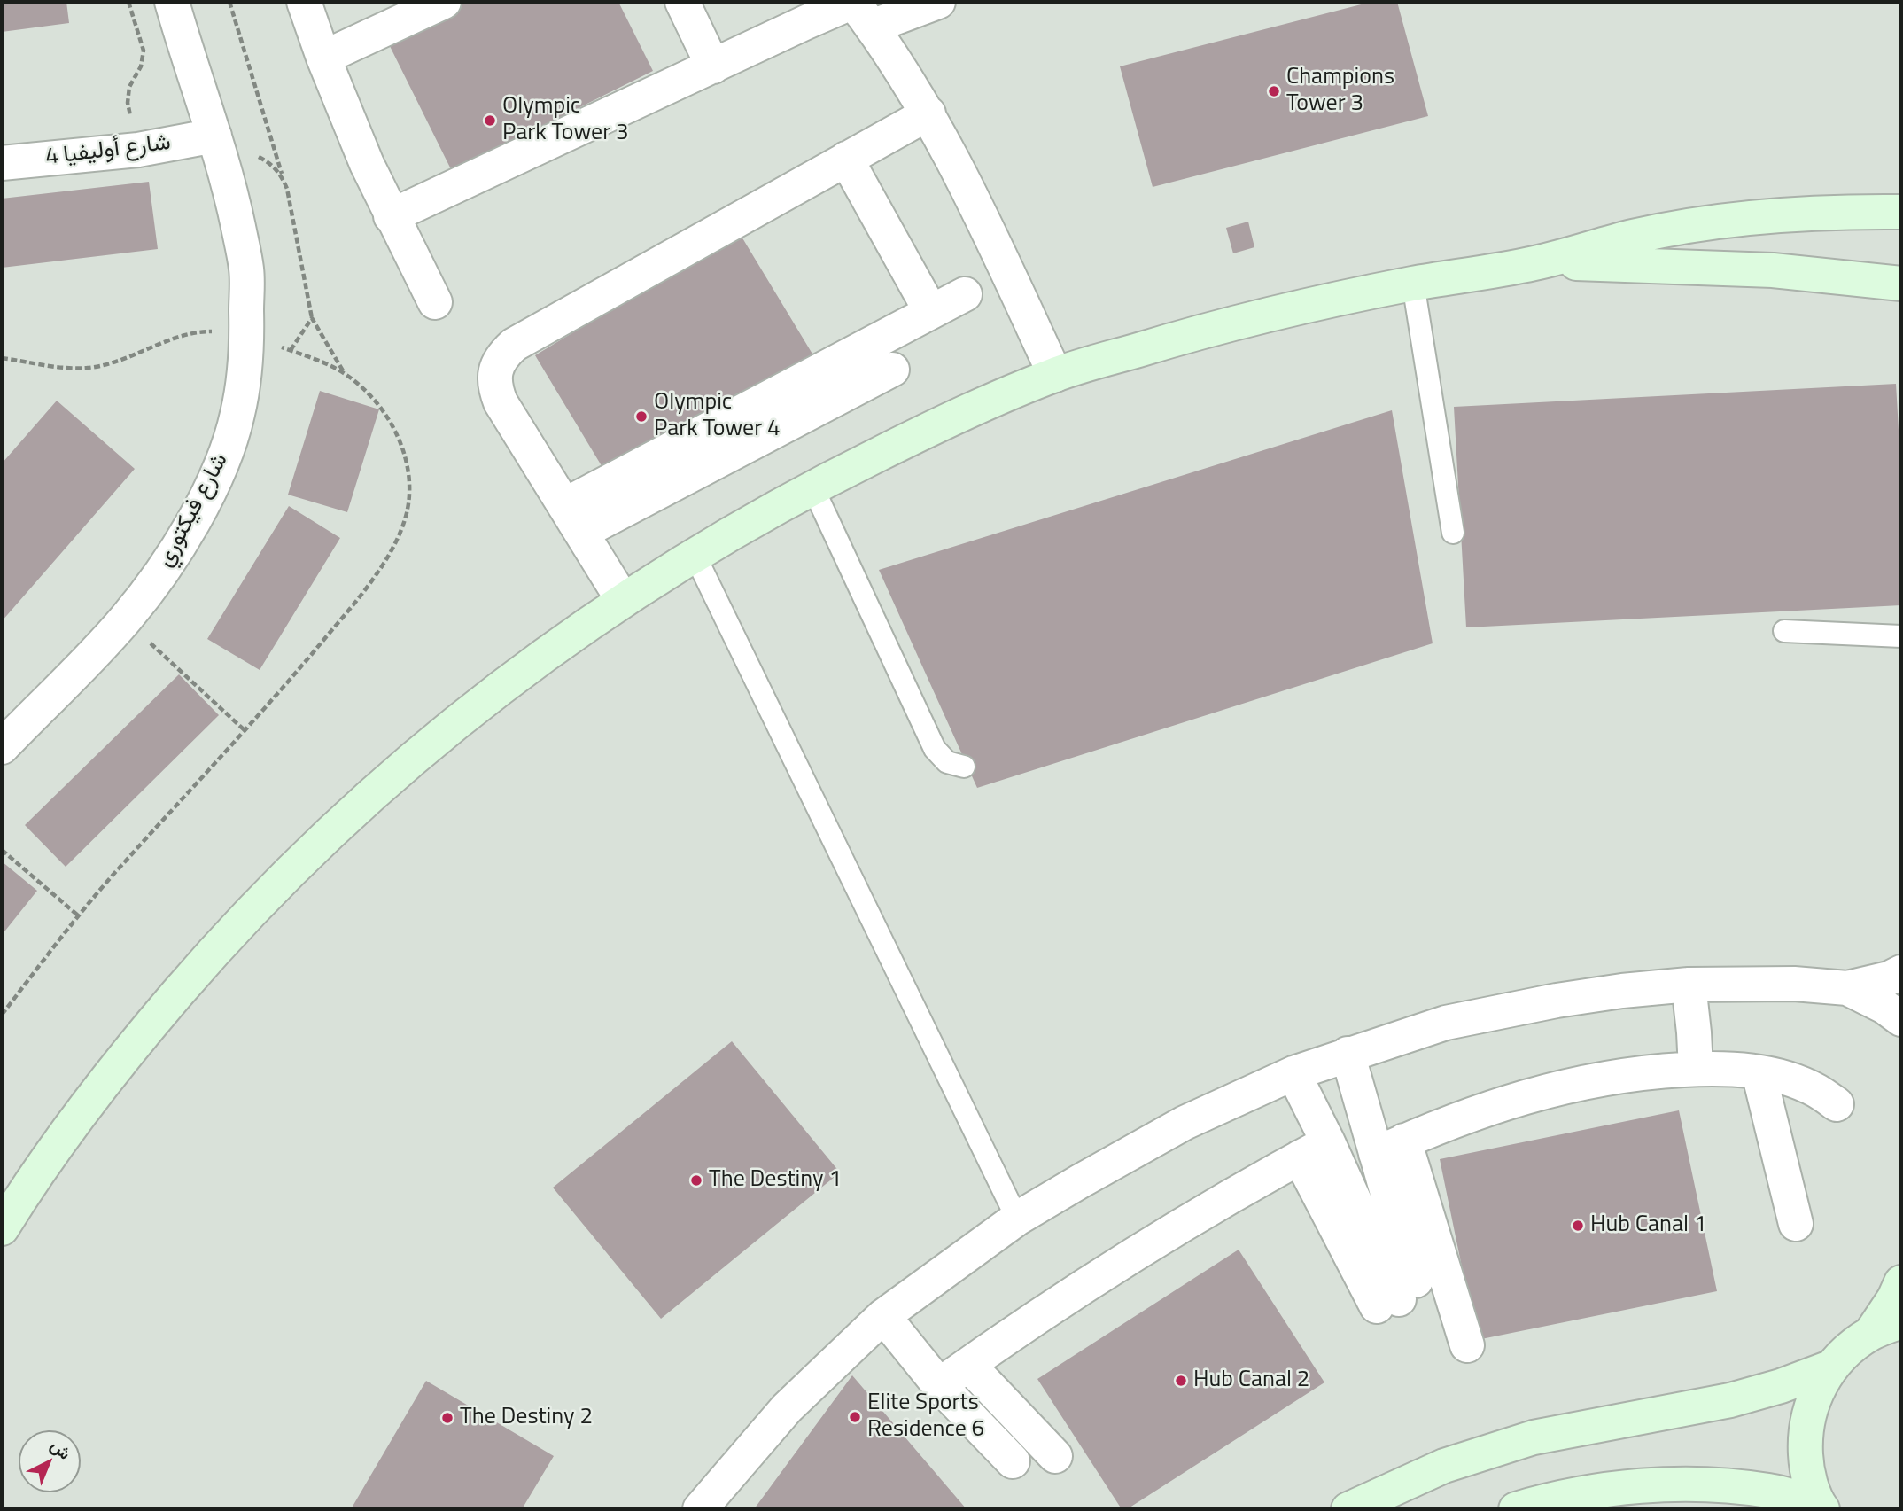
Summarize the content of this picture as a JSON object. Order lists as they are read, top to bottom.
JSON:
{
  "streets": {
    "street": ["شارع أوليفيا 4", "شارع فيكتوري"]
  },
  "crossings": [
    ["شارع أوليفيا 4", "شارع فيكتوري"]
  ],
  "places": [
    "Champions Tower 3",
    "Olympic Park Tower 3",
    "Olympic Park Tower 4",
    "The Destiny 1",
    "Hub Canal 1",
    "Hub Canal 2",
    "Elite Sports Residence 6",
    "The Destiny 2"
  ],
  "north": "top right"
}
